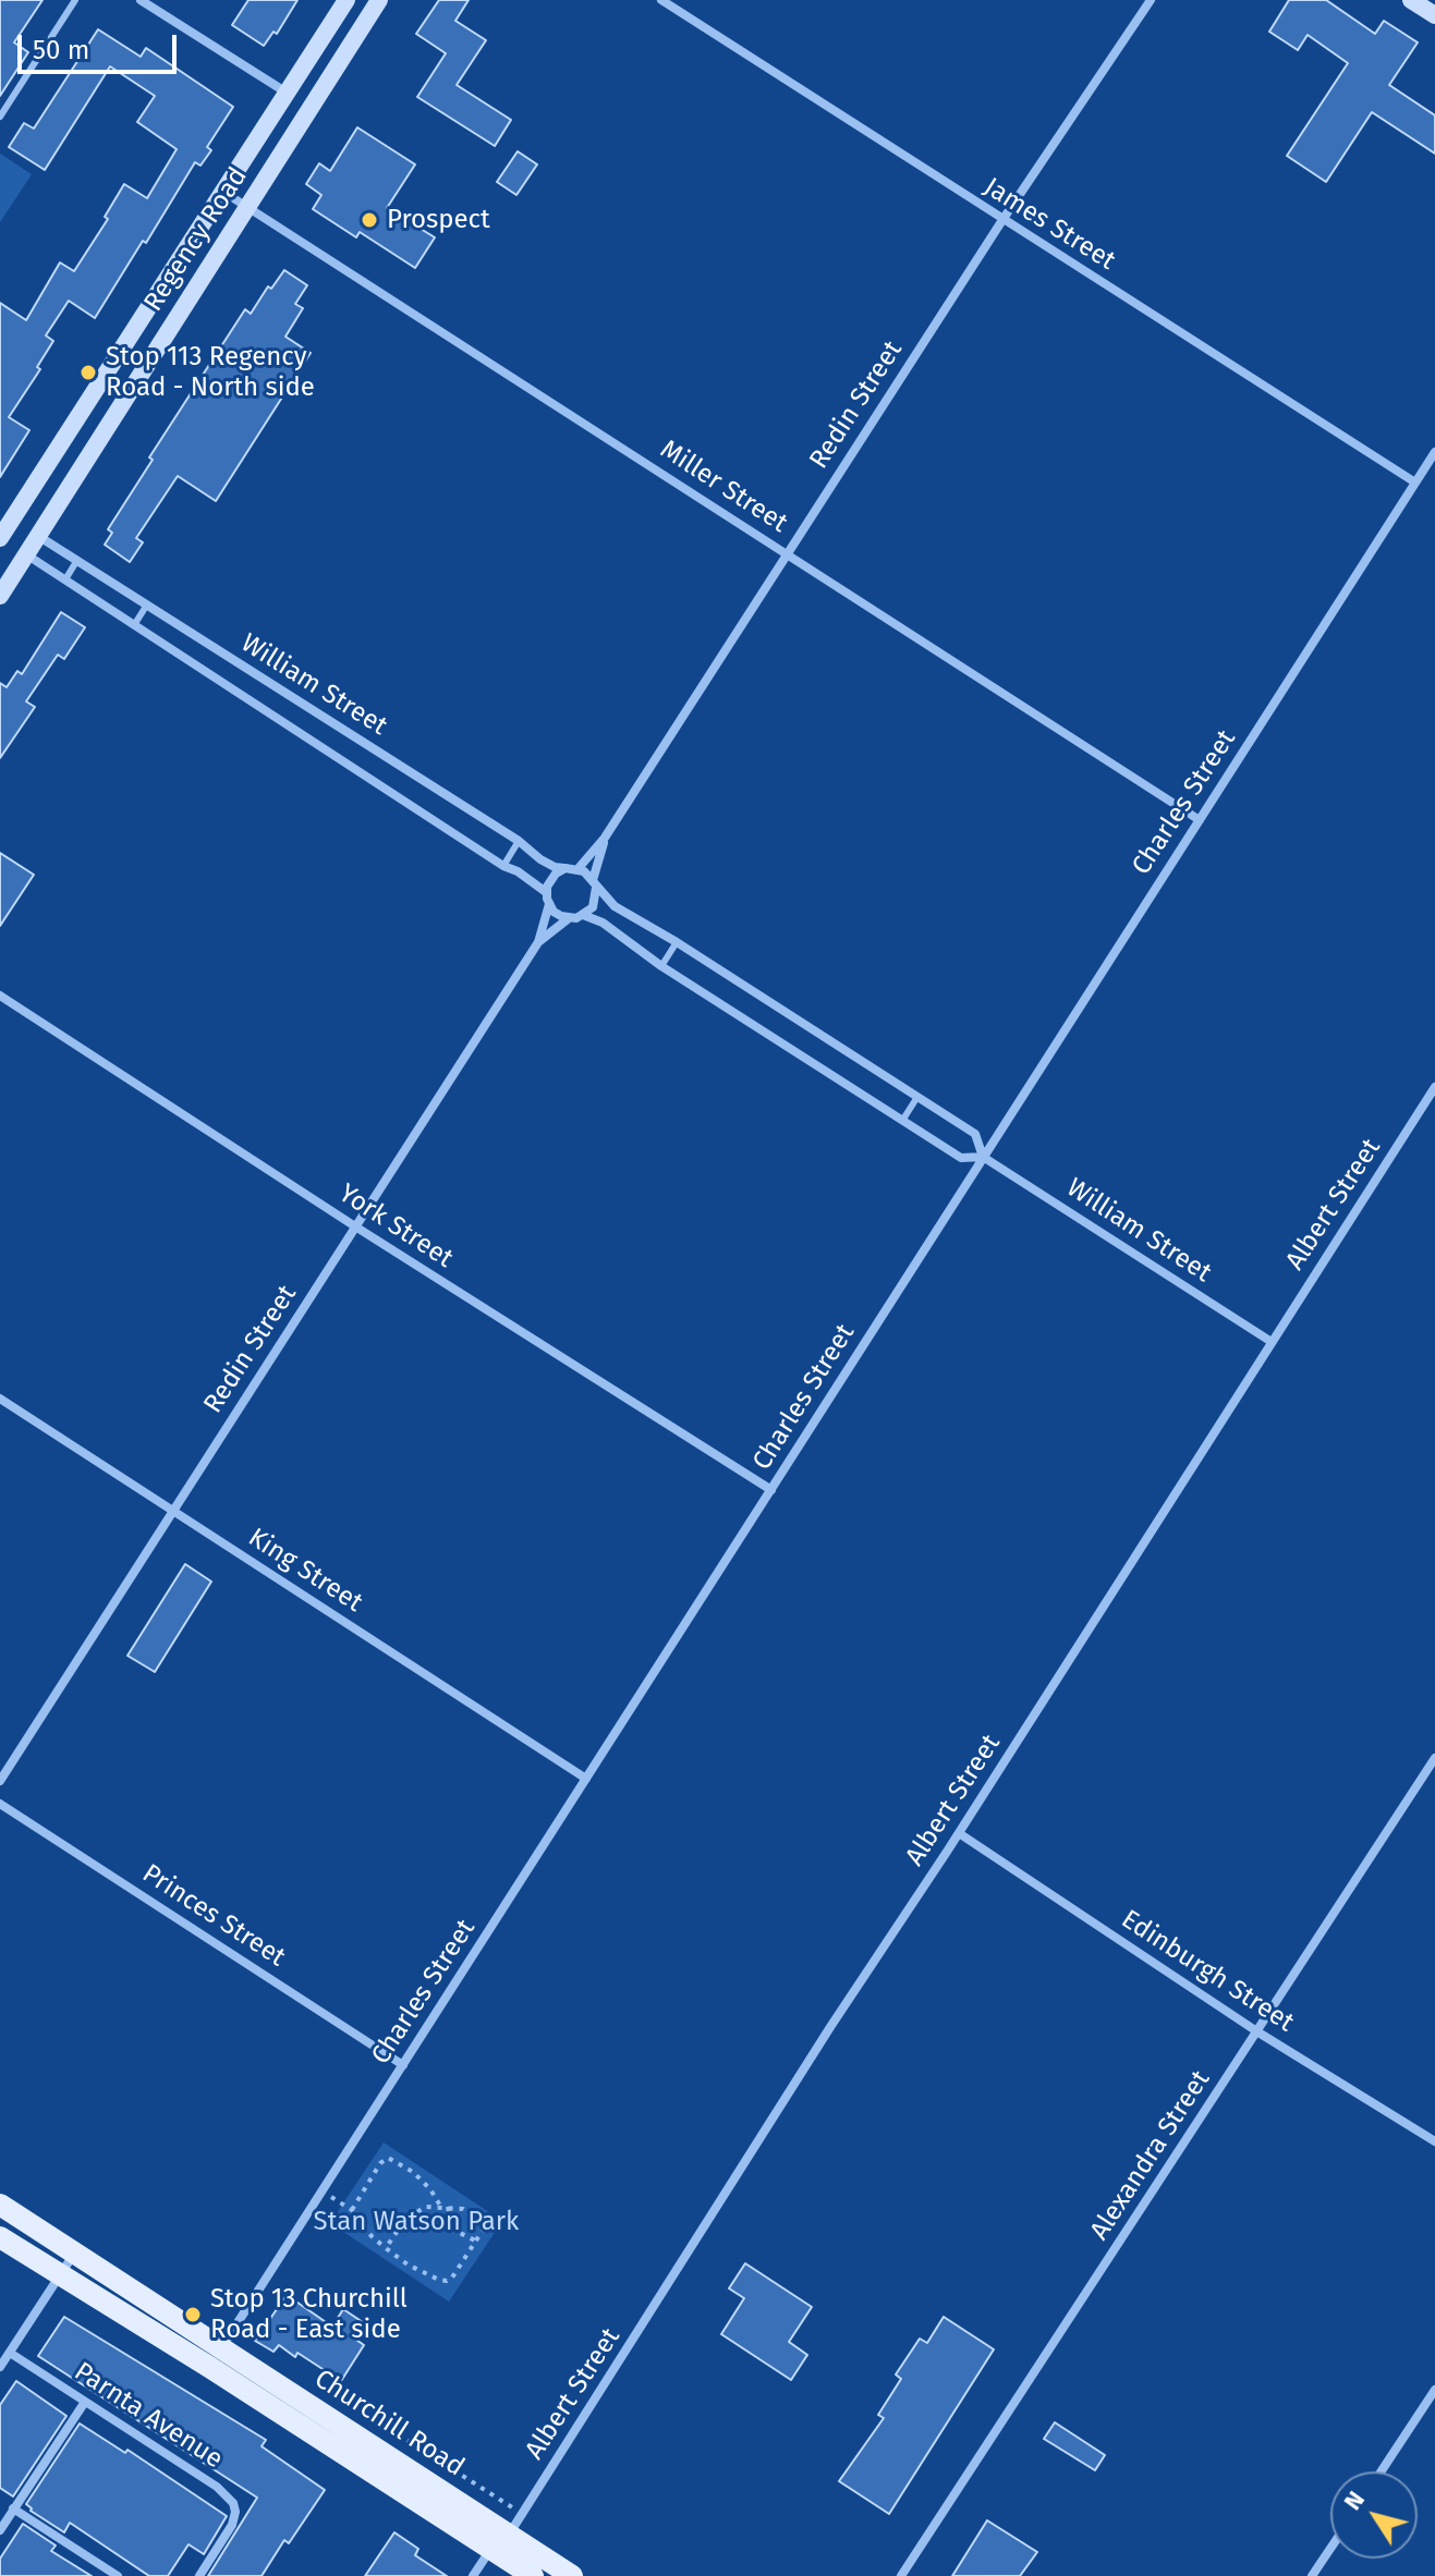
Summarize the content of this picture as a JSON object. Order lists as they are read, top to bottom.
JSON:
{
  "streets": {
    "main road": ["Regency Road", "Churchill Road"],
    "street": [
      "James Street",
      "Redin Street",
      "Miller Street",
      "William Street",
      "Charles Street",
      "Albert Street",
      "York Street",
      "King Street",
      "Princes Street",
      "Edinburgh Street",
      "Alexandra Street",
      "Parnta Avenue"
    ]
  },
  "crossings": [
    ["James Street", "Redin Street"],
    ["James Street", "Charles Street"],
    ["Regency Road", "Miller Street"],
    ["Regency Road", "William Street"],
    ["Redin Street", "Miller Street"],
    ["Redin Street", "William Street"],
    ["Redin Street", "York Street"],
    ["Redin Street", "King Street"],
    ["Miller Street", "Charles Street"],
    ["William Street", "Charles Street"],
    ["William Street", "Albert Street"],
    ["Charles Street", "York Street"],
    ["Charles Street", "King Street"],
    ["Charles Street", "Princes Street"],
    ["Charles Street", "Churchill Road"],
    ["Albert Street", "Edinburgh Street"],
    ["Albert Street", "Churchill Road"],
    ["Edinburgh Street", "Alexandra Street"]
  ],
  "parks": ["Stan Watson Park"],
  "places": ["Prospect", "Stop 113 Regency Road - North side", "Stop 13 Churchill Road - East side"],
  "scale_bar": "50 m",
  "north": "top left"
}
